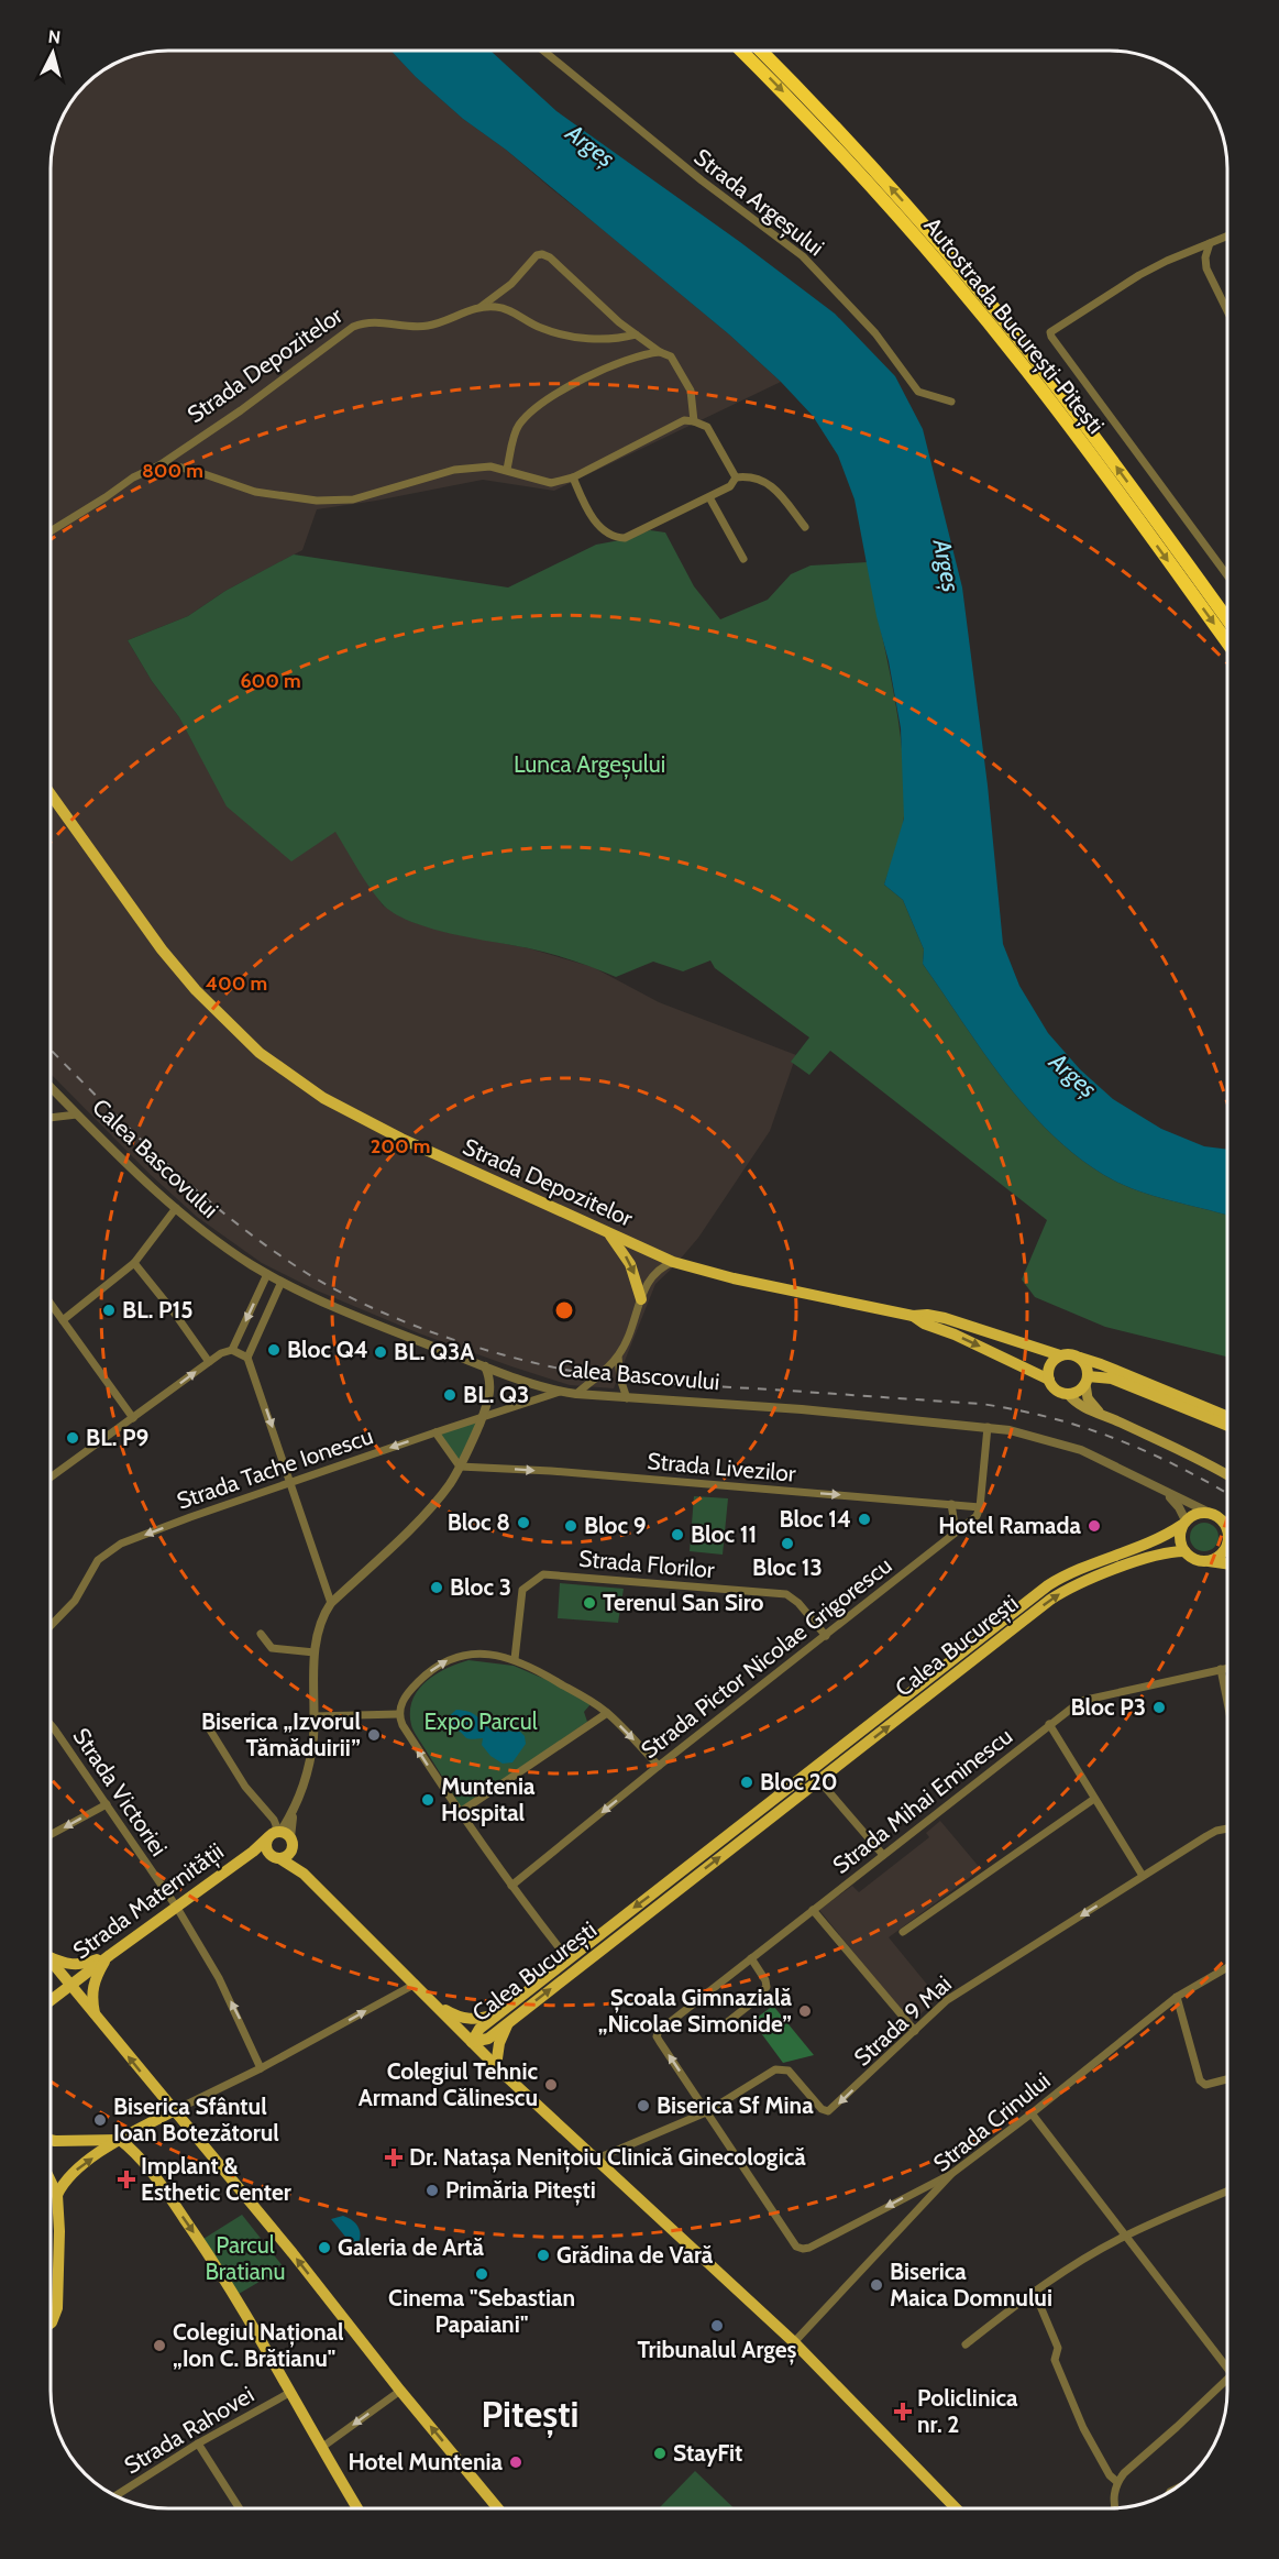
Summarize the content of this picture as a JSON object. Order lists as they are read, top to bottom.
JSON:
{
  "streets": {
    "highway": ["Autostrada București-Pitești"],
    "main road": ["Strada Depozitelor", "Calea București", "Strada Maternității"],
    "street": [
      "Strada Argeșului",
      "Calea Bascovului",
      "Strada Livezilor",
      "Strada Tache Ionescu",
      "Strada Florilor",
      "Strada Pictor Nicolae Grigorescu",
      "Strada Victoriei",
      "Strada Mihai Eminescu",
      "Strada 9 Mai",
      "Strada Crinului",
      "Strada Rahovei"
    ]
  },
  "crossings": [
    ["Calea Bascovului", "Strada Tache Ionescu"],
    ["Calea Bascovului", "Calea București"],
    ["Strada Livezilor", "Strada Pictor Nicolae Grigorescu"],
    ["Strada Florilor", "Strada Pictor Nicolae Grigorescu"],
    ["Strada Victoriei", "Strada Maternității"],
    ["Strada Mihai Eminescu", "Strada 9 Mai"]
  ],
  "one_way": [
    "Strada Livezilor",
    "Strada Tache Ionescu",
    "Strada Victoriei",
    "Strada 9 Mai"
  ],
  "districts": ["Pitești"],
  "water": ["Argeș"],
  "parks": ["Lunca Argeșului", "Expo Parcul", "Parcul Bratianu"],
  "places": {
    "other": [
      "BL. P15",
      "Bloc Q4",
      "BL. Q3A",
      "BL. Q3",
      "BL. P9",
      "Bloc 14",
      "Bloc 8",
      "Bloc 9",
      "Hotel Ramada",
      "Bloc 11",
      "Bloc 13",
      "Bloc 3",
      "Terenul San Siro",
      "Bloc P3",
      "Biserica „Izvorul Tămăduirii”",
      "Bloc 20",
      "Muntenia Hospital",
      "Școala Gimnazială „Nicolae Simonide”",
      "Colegiul Tehnic Armand Călinescu",
      "Biserica Sf Mina",
      "Biserica Sfântul Ioan Botezătorul",
      "Primăria Pitești",
      "Galeria de Artă",
      "Grădina de Vară",
      "Cinema \"Sebastian Papaiani\"",
      "Biserica Maica Domnului",
      "Tribunalul Argeș",
      "Colegiul Național „Ion C. Brătianu\"",
      "StayFit",
      "Hotel Muntenia"
    ],
    "health": ["Dr. Natașa Nenițoiu Clinică Ginecologică", "Implant & Esthetic Center", "Policlinica nr. 2"]
  },
  "north": "top",
  "rings": [
    "800 m",
    "600 m",
    "400 m",
    "200 m"
  ]
}
